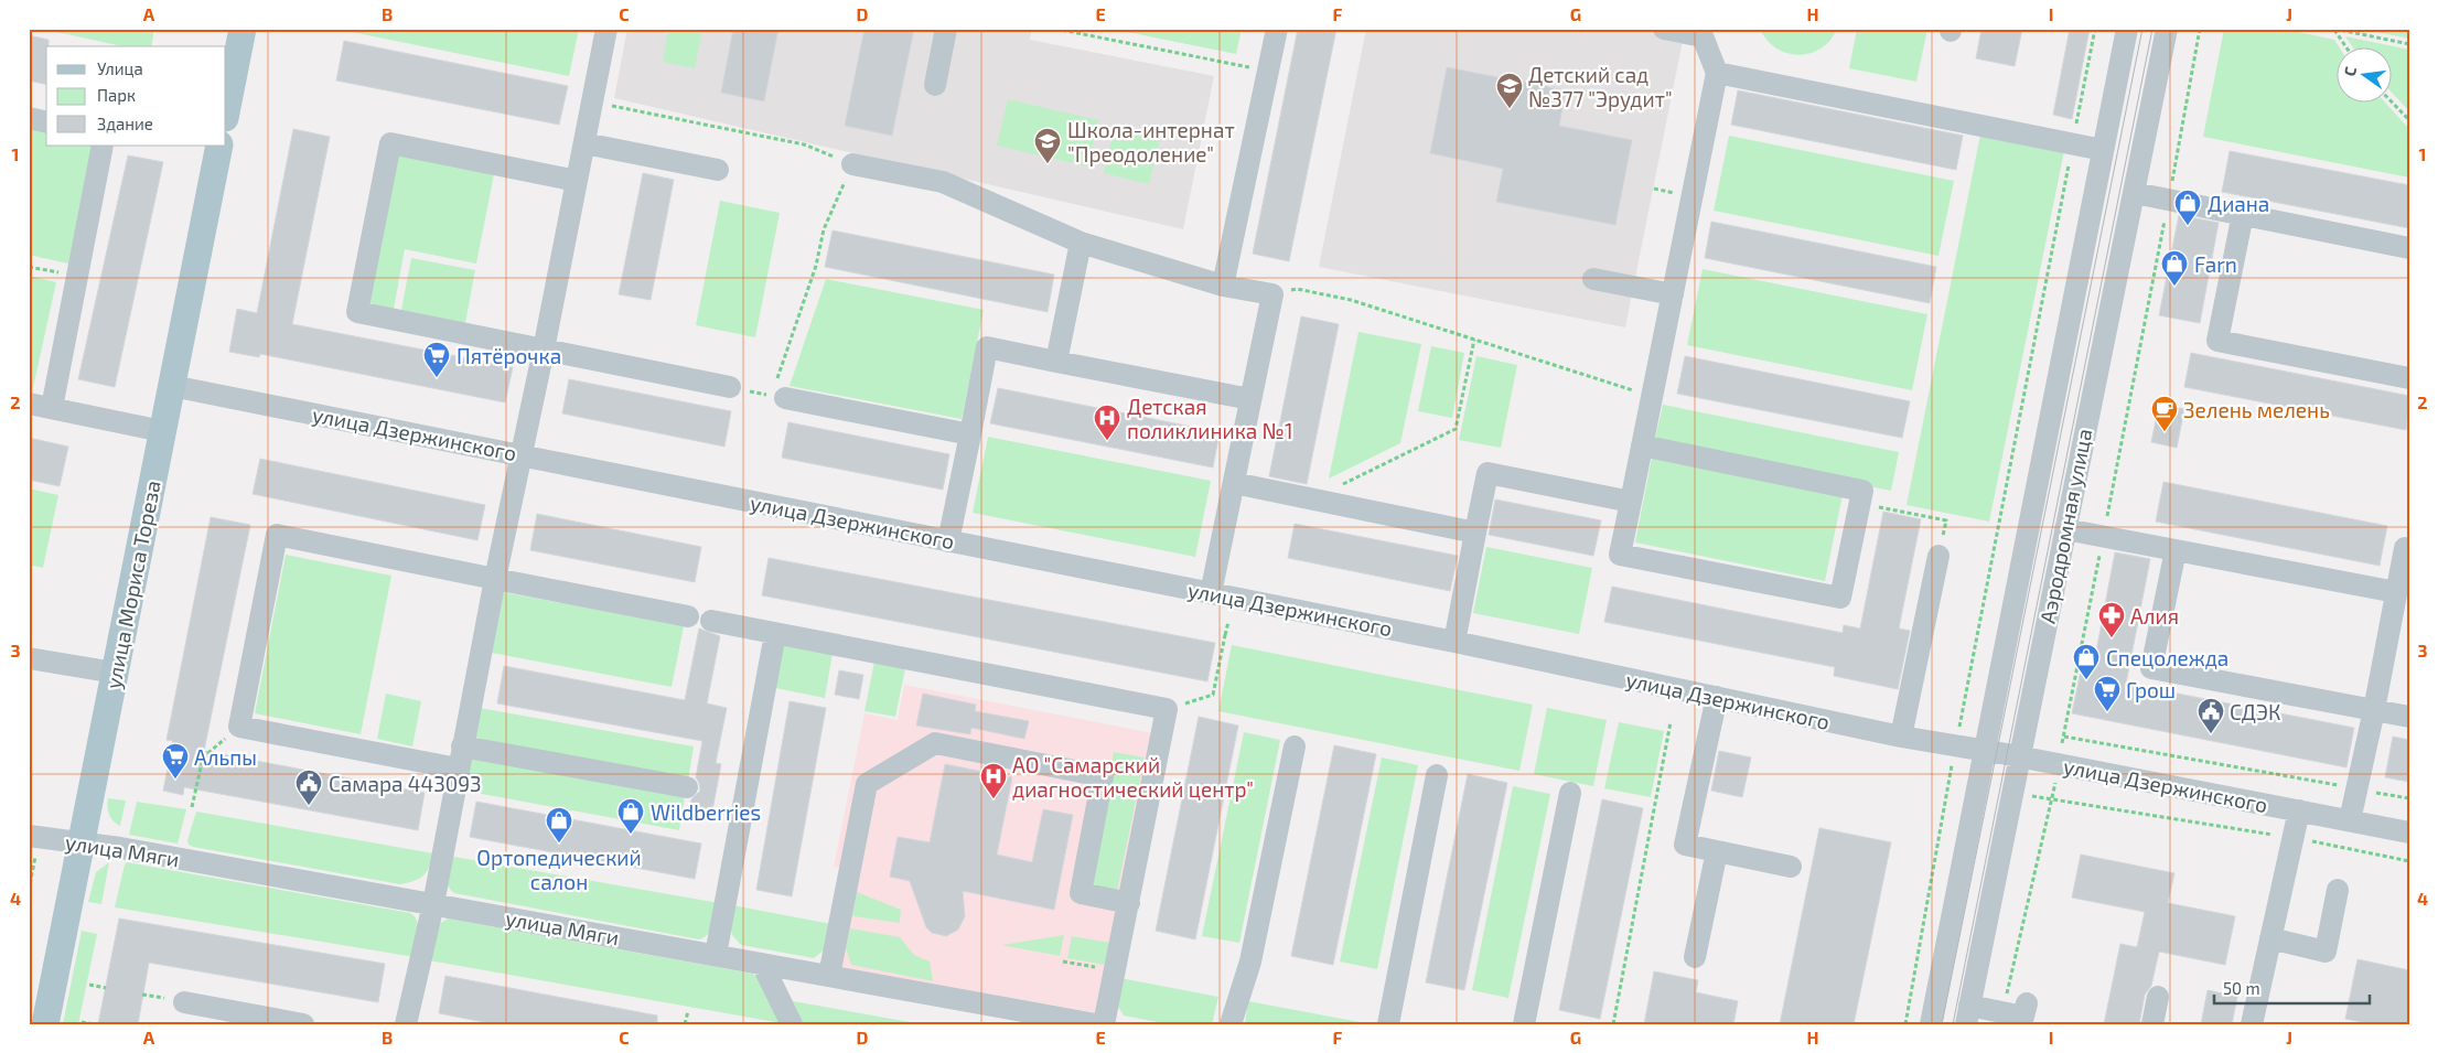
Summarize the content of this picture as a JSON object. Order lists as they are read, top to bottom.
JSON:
{
  "streets": {
    "main road": ["улица Мориса Тореза"],
    "street": ["улица Дзержинского", "Аэродромная улица", "улица Мяги"]
  },
  "crossings": [
    ["улица Дзержинского", "Аэродромная улица"],
    ["улица Дзержинского", "улица Мориса Тореза"],
    ["улица Мориса Тореза", "улица Мяги"]
  ],
  "places": {
    "school or university": ["Детский сад №377 \"Эрудит\"", "Школа-интернат \"Преодоление\""],
    "shop": [
      "Диана",
      "Farn",
      "Спецолежда",
      "Wildberries",
      "Ортопедический салон"
    ],
    "supermarket": ["Пятёрочка", "Грош", "Альпы"],
    "cafe": ["Зелень мелень"],
    "hospital": ["Детская поликлиника №1", "АО \"Самарский диагностический центр\""],
    "pharmacy": ["Алия"],
    "public building": ["СДЭК", "Самара 443093"]
  },
  "legend": ["Улица", "Парк", "Здание"],
  "scale_bar": "50 m",
  "north": "left",
  "grid": {
    "columns": [
      "A",
      "B",
      "C",
      "D",
      "E",
      "F",
      "G",
      "H",
      "I",
      "J"
    ],
    "rows": [
      "1",
      "2",
      "3",
      "4"
    ]
  }
}
